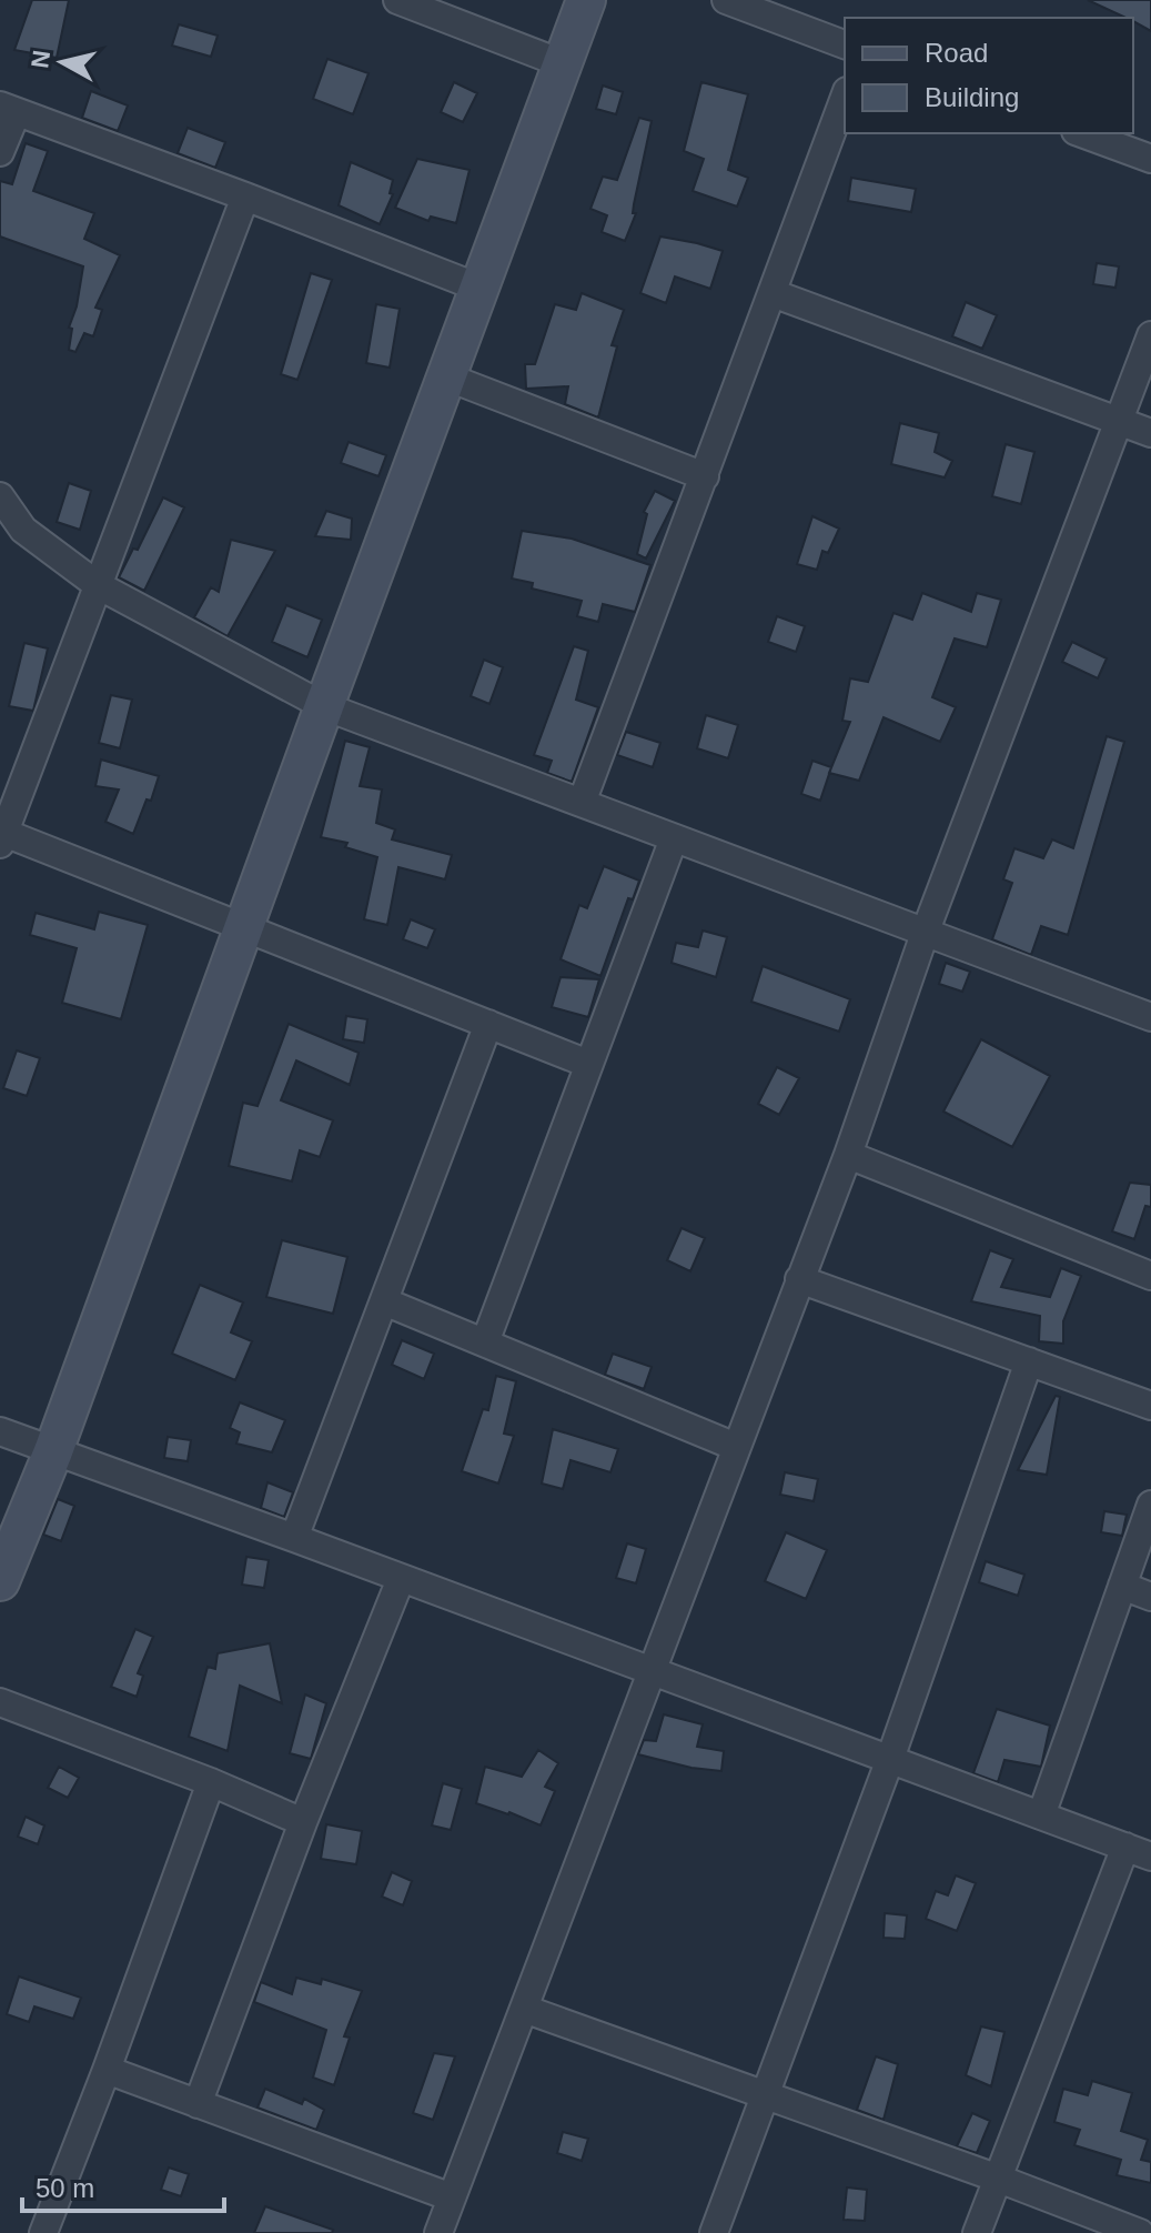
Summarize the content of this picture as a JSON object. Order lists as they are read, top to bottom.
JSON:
{
  "legend": ["Road", "Building"],
  "scale_bar": "50 m",
  "north": "left"
}
